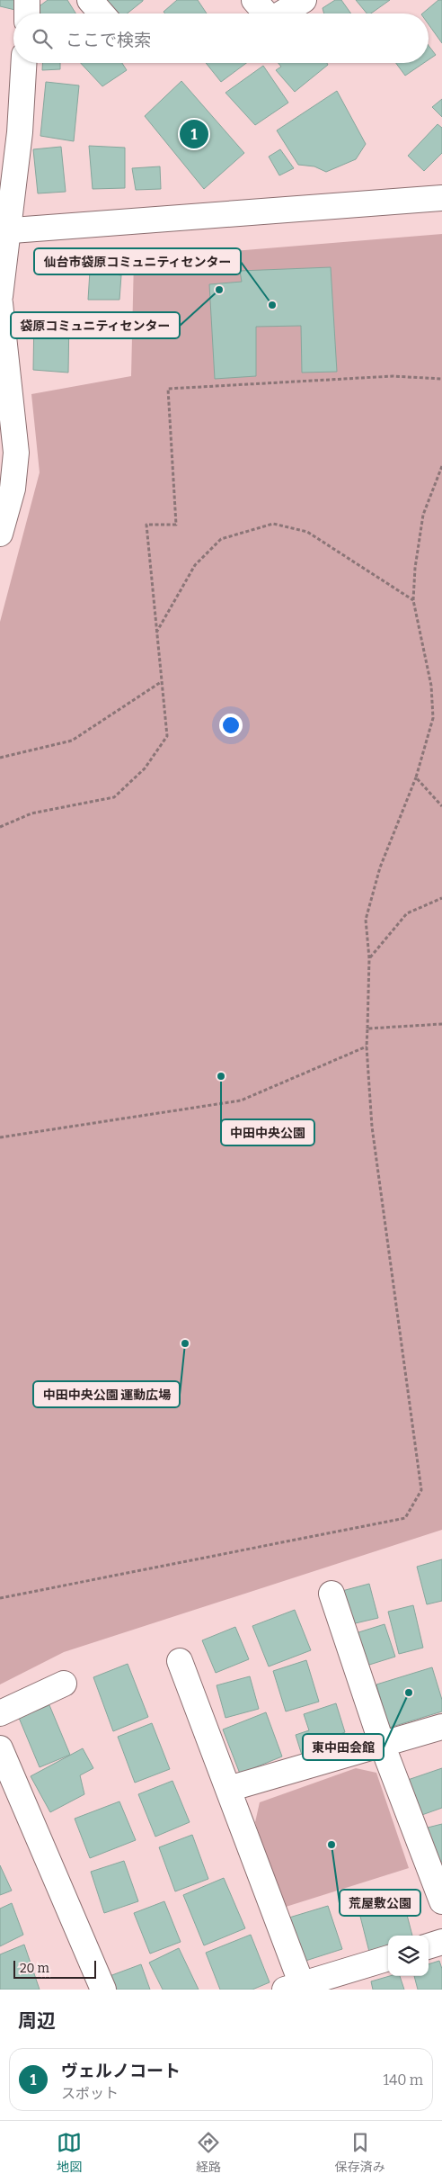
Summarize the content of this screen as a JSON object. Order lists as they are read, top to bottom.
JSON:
{
  "places": [
    "袋原コミュニティセンター",
    "仙台市袋原コミュニティセンター",
    "中田中央公園",
    "中田中央公園 運動広場",
    "東中田会館",
    "荒屋敷公園"
  ],
  "scale_bar": "20 m",
  "page": {
    "search": "ここで検索",
    "pins": "1",
    "scale": "20 m",
    "heading": "周辺",
    "list": [
      {
        "mark": "1",
        "name": "ヴェルノコート",
        "note": "スポット",
        "value": "140 m"
      }
    ],
    "nav": ["地図", "経路", "保存済み"]
  }
}
